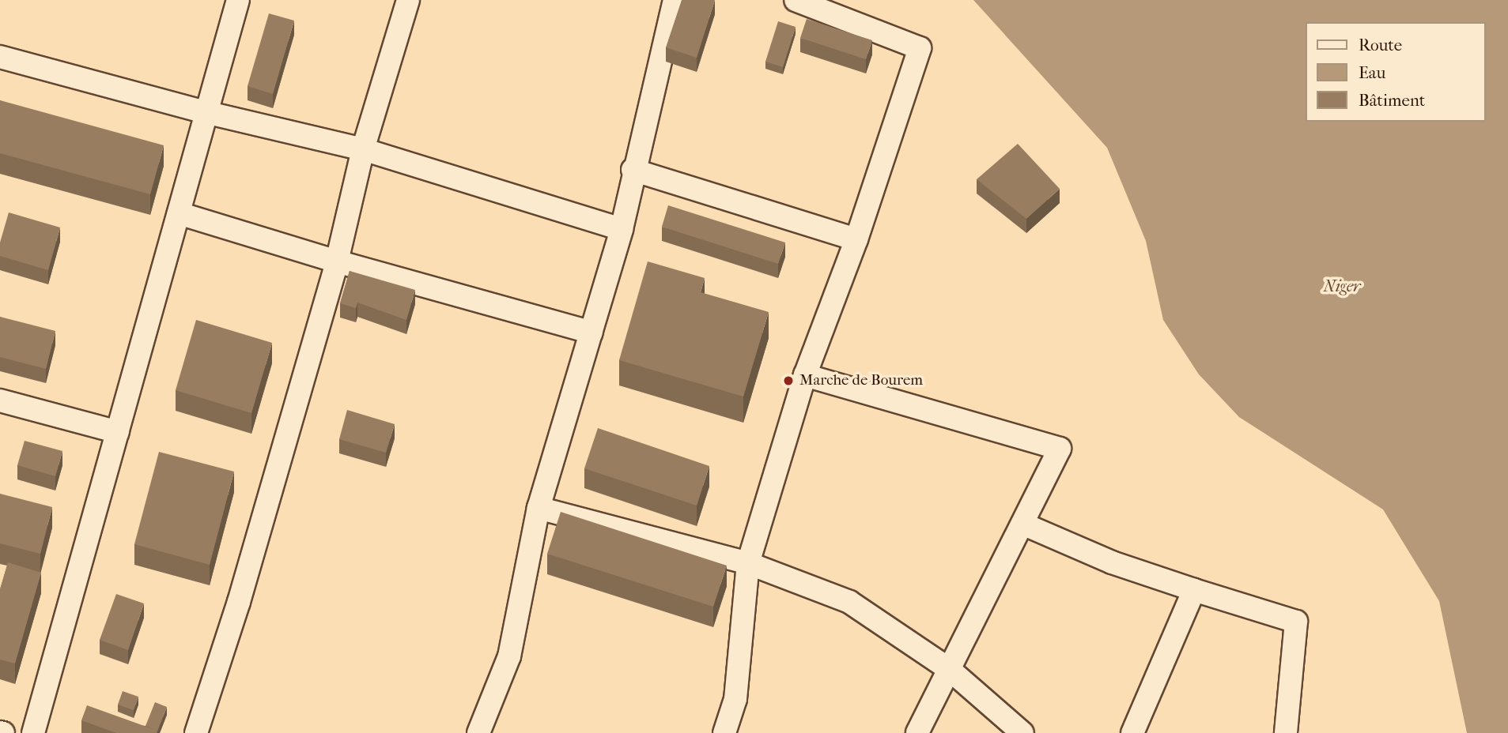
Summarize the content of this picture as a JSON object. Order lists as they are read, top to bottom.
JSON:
{
  "water": ["Niger"],
  "places": ["Marche de Bourem"],
  "legend": ["Route", "Eau", "Bâtiment"]
}
